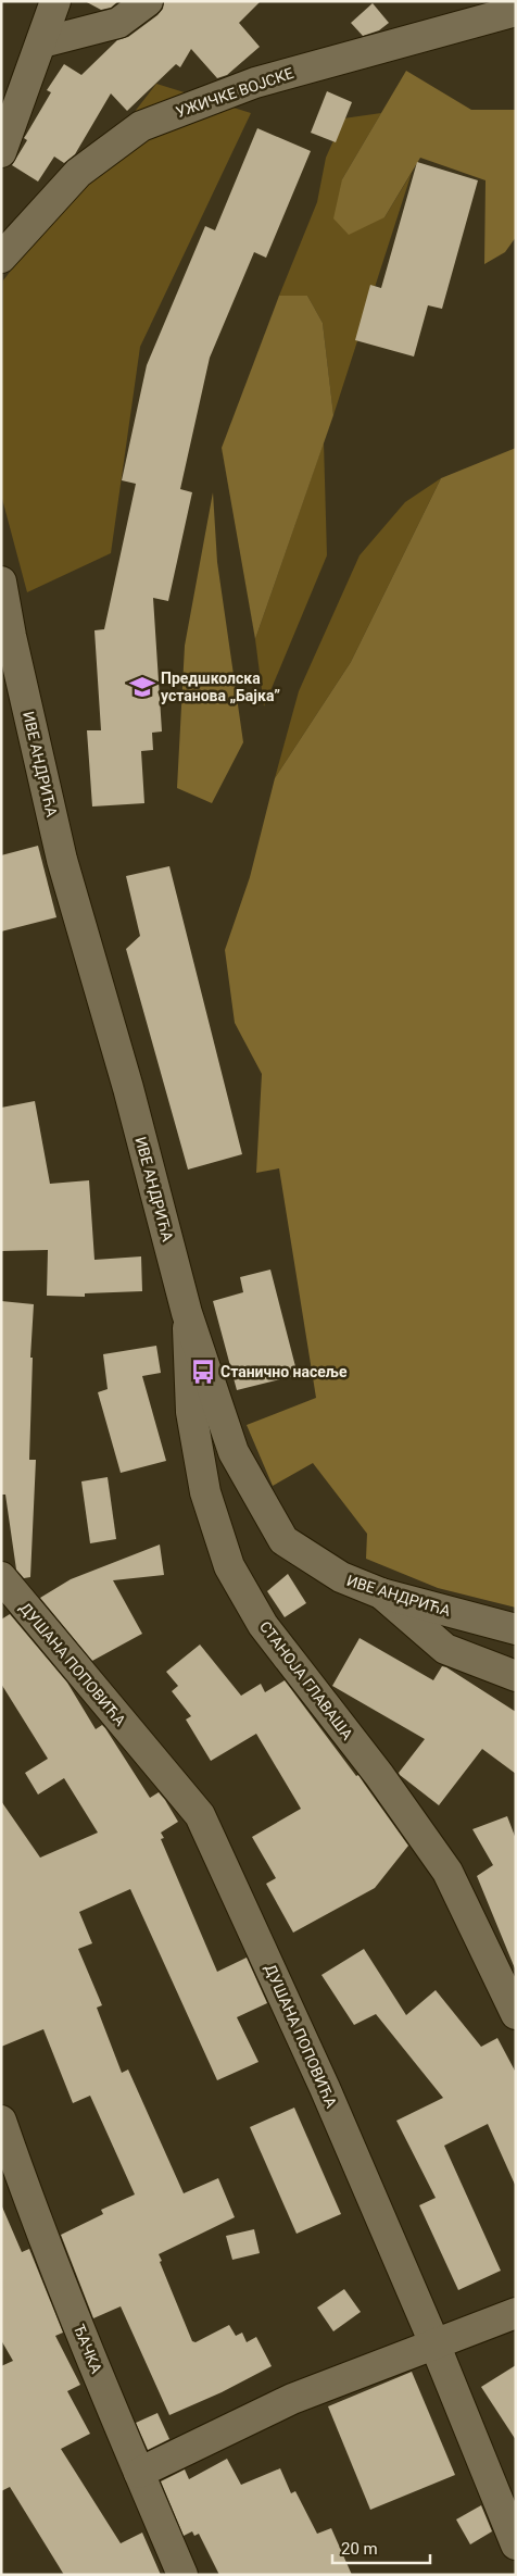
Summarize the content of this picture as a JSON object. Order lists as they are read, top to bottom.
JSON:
{
  "streets": {
    "street": [
      "УЖИЧКЕ ВОЈСКЕ",
      "ИВЕ АНДРИЋА",
      "ДУШАНА ПОПОВИЋА",
      "СТАНОЈА ГЛАВАША",
      "ЂАЧКА"
    ]
  },
  "crossings": [
    ["ИВЕ АНДРИЋА", "СТАНОЈА ГЛАВАША"]
  ],
  "places": {
    "school or university": ["Предшколска установа „Бајка”"],
    "bus stop": ["Станично насеље"]
  },
  "scale_bar": "20 m"
}
